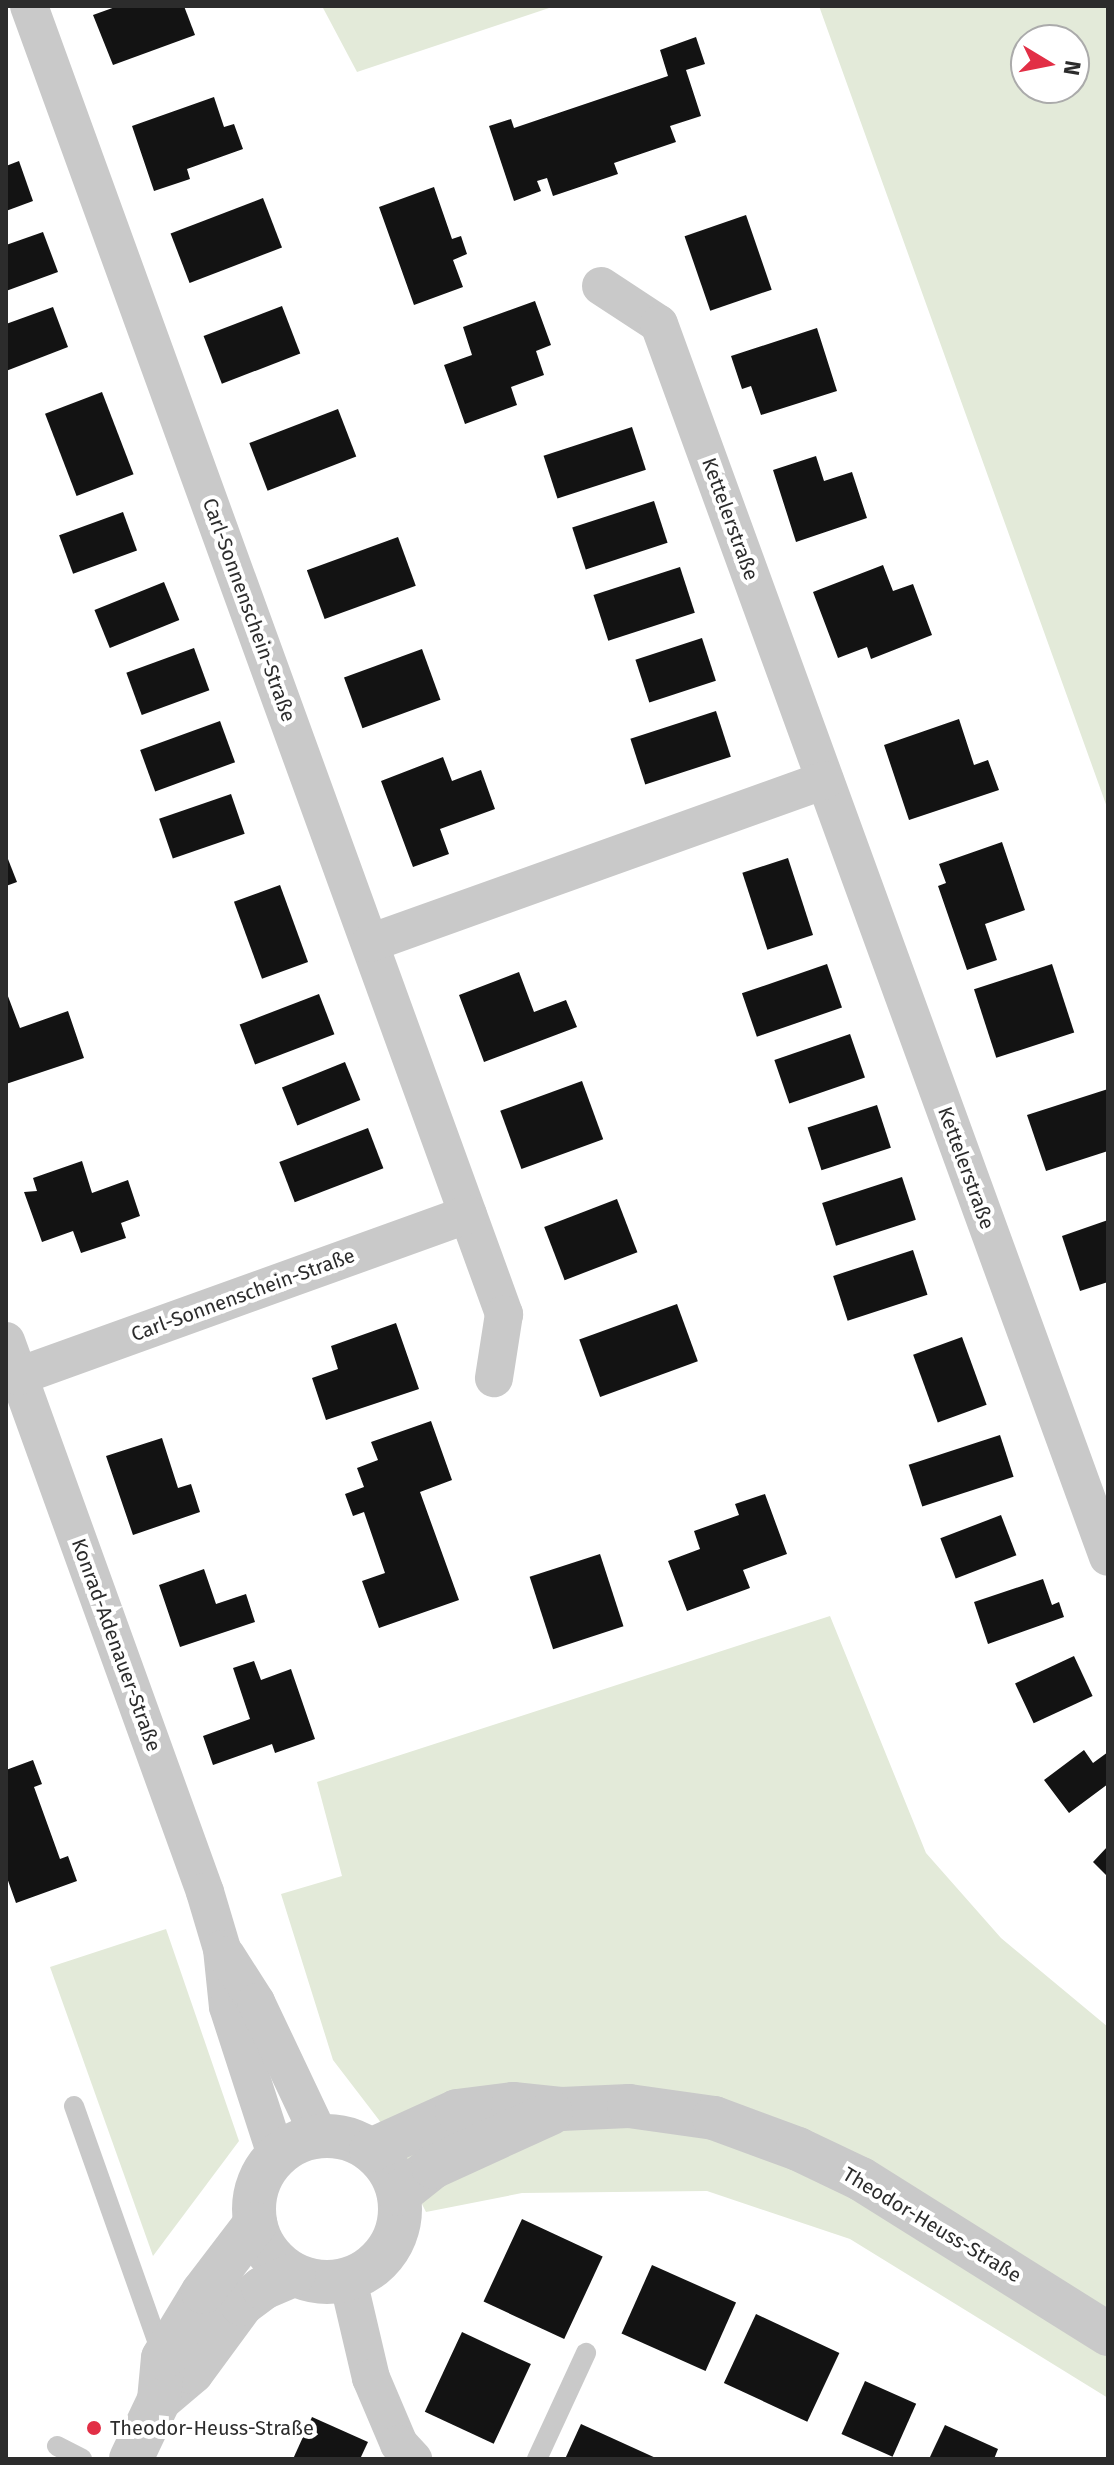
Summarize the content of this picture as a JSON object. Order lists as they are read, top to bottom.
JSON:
{
  "streets": {
    "street": [
      "Kettelerstraße",
      "Carl-Sonnenschein-Straße",
      "Konrad-Adenauer-Straße",
      "Theodor-Heuss-Straße"
    ]
  },
  "crossings": [
    ["Carl-Sonnenschein-Straße", "Konrad-Adenauer-Straße"],
    ["Konrad-Adenauer-Straße", "Theodor-Heuss-Straße"]
  ],
  "places": ["Theodor-Heuss-Straße"],
  "north": "right"
}
